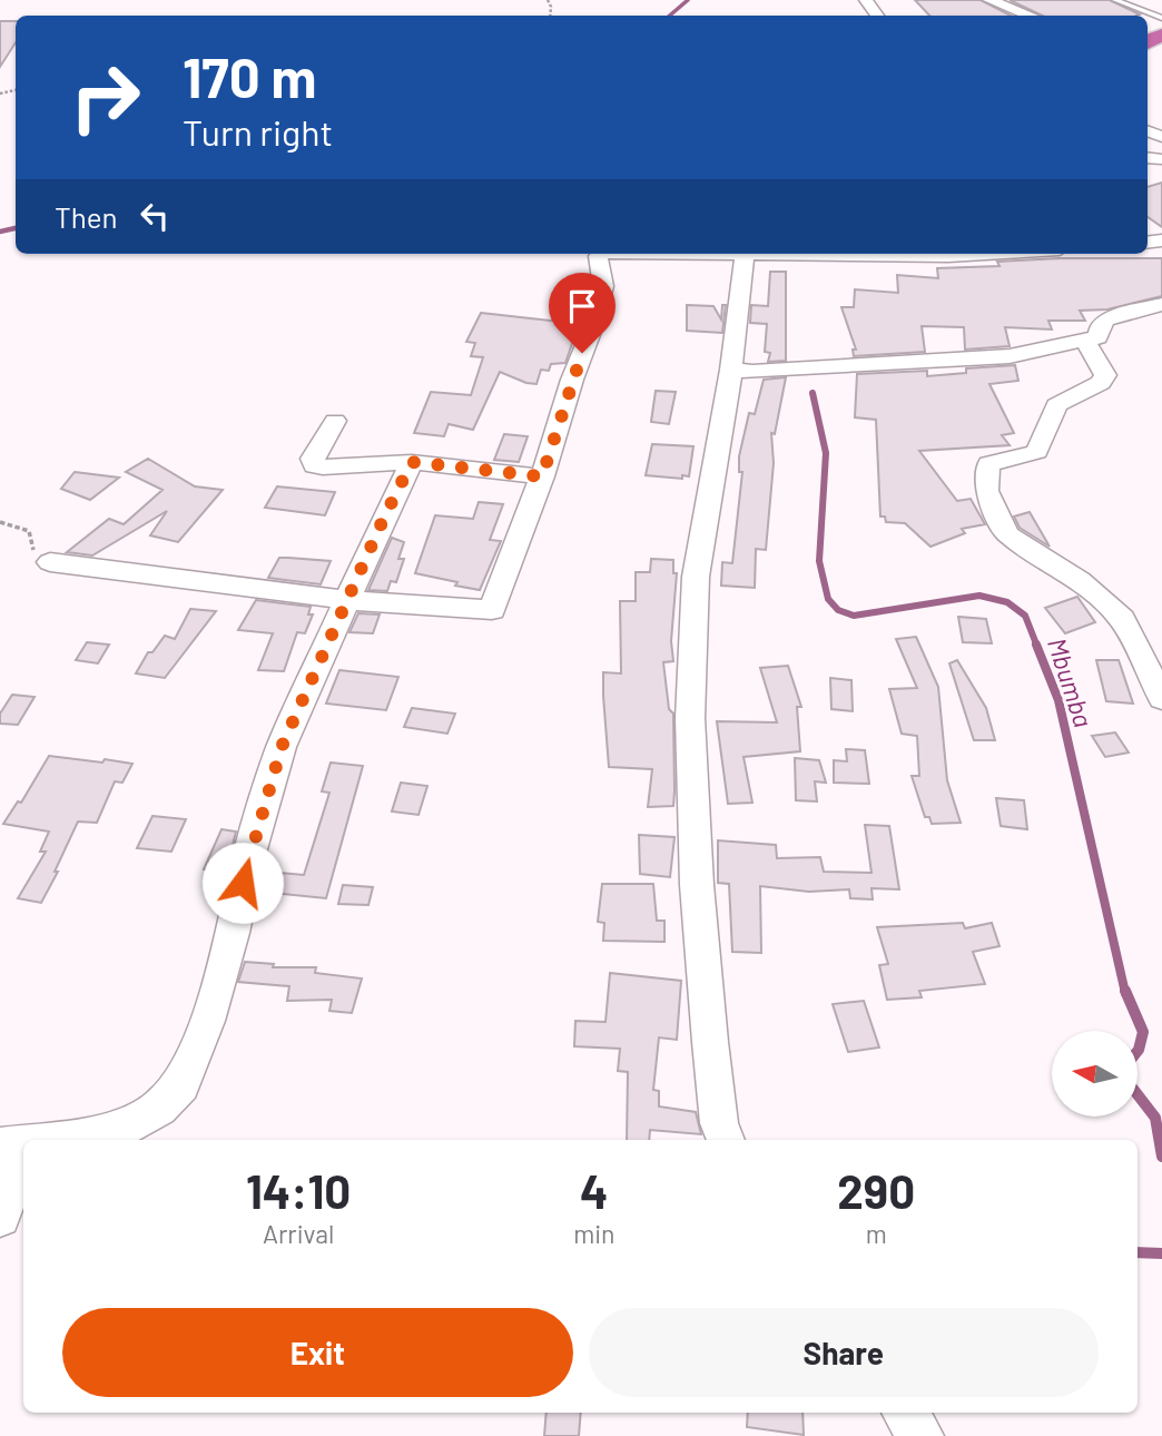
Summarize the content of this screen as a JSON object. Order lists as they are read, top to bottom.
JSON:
{
  "water": ["Mbumba"],
  "north": "left",
  "page": {
    "turn": ["170 m", "Turn right"],
    "then": "Then",
    "eta": [
      "14:10",
      "Arrival",
      "4",
      "min",
      "290",
      "m"
    ],
    "buttons": ["Exit", "Share"]
  }
}
